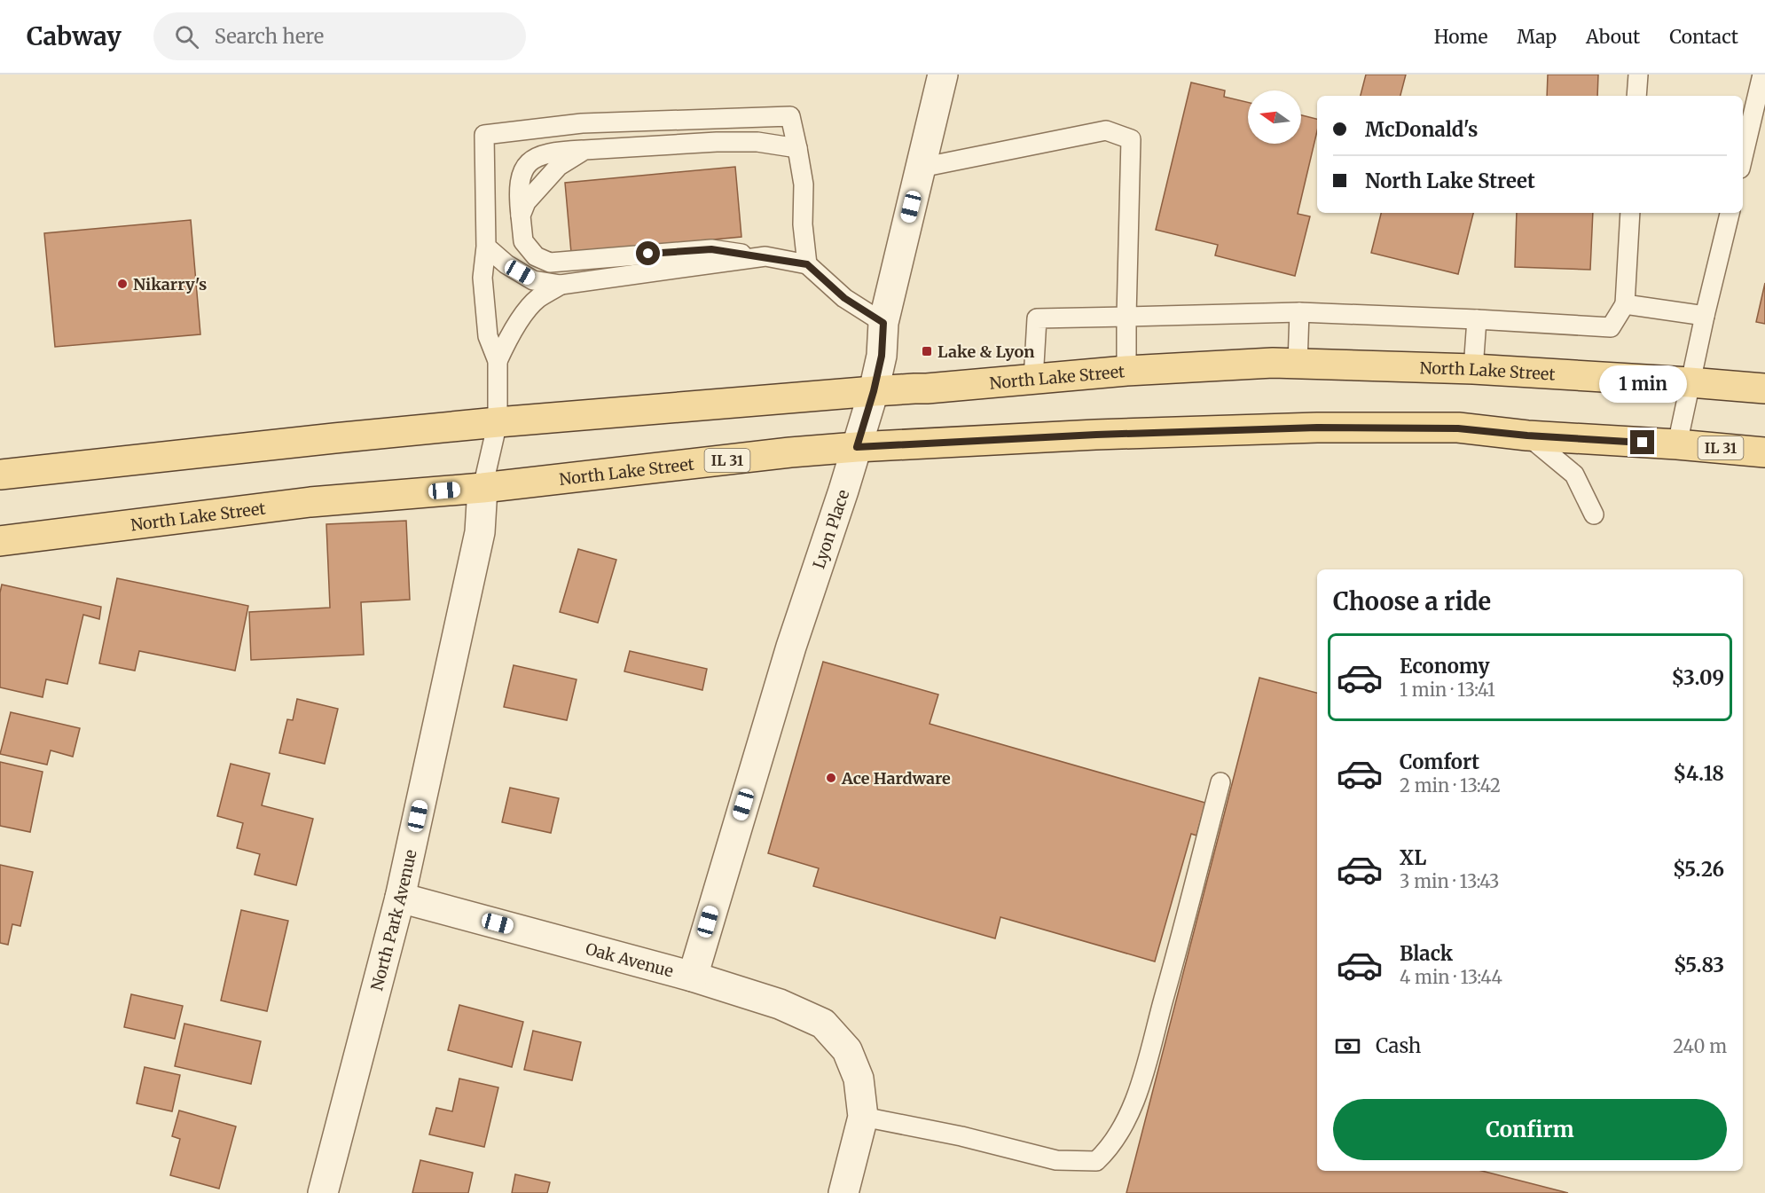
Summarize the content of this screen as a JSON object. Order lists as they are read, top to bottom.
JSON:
{
  "streets": {
    "main road": ["North Lake Street", "IL 31"],
    "street": ["Lyon Place", "North Park Avenue", "Oak Avenue"]
  },
  "crossings": [
    ["North Lake Street", "Lyon Place"],
    ["North Lake Street", "North Park Avenue"],
    ["Lyon Place", "Oak Avenue"],
    ["North Park Avenue", "Oak Avenue"]
  ],
  "places": {
    "other": ["Nikarry's", "Ace Hardware"],
    "transit": ["Lake & Lyon"]
  },
  "north": "left",
  "page": {
    "header": "Cabway",
    "search": "Search here",
    "nav": [
      "Home",
      "Map",
      "About",
      "Contact"
    ],
    "banner": ["McDonald's", "North Lake Street"],
    "bubble": "1 min",
    "heading": "Choose a ride",
    "list": [
      {
        "name": "Economy",
        "note": "1 min · 13:41",
        "value": "$3.09"
      },
      {
        "name": "Comfort",
        "note": "2 min · 13:42",
        "value": "$4.18"
      },
      {
        "name": "XL",
        "note": "3 min · 13:43",
        "value": "$5.26"
      },
      {
        "name": "Black",
        "note": "4 min · 13:44",
        "value": "$5.83"
      }
    ],
    "pay": ["Cash", "240 m"],
    "buttons": "Confirm"
  }
}
